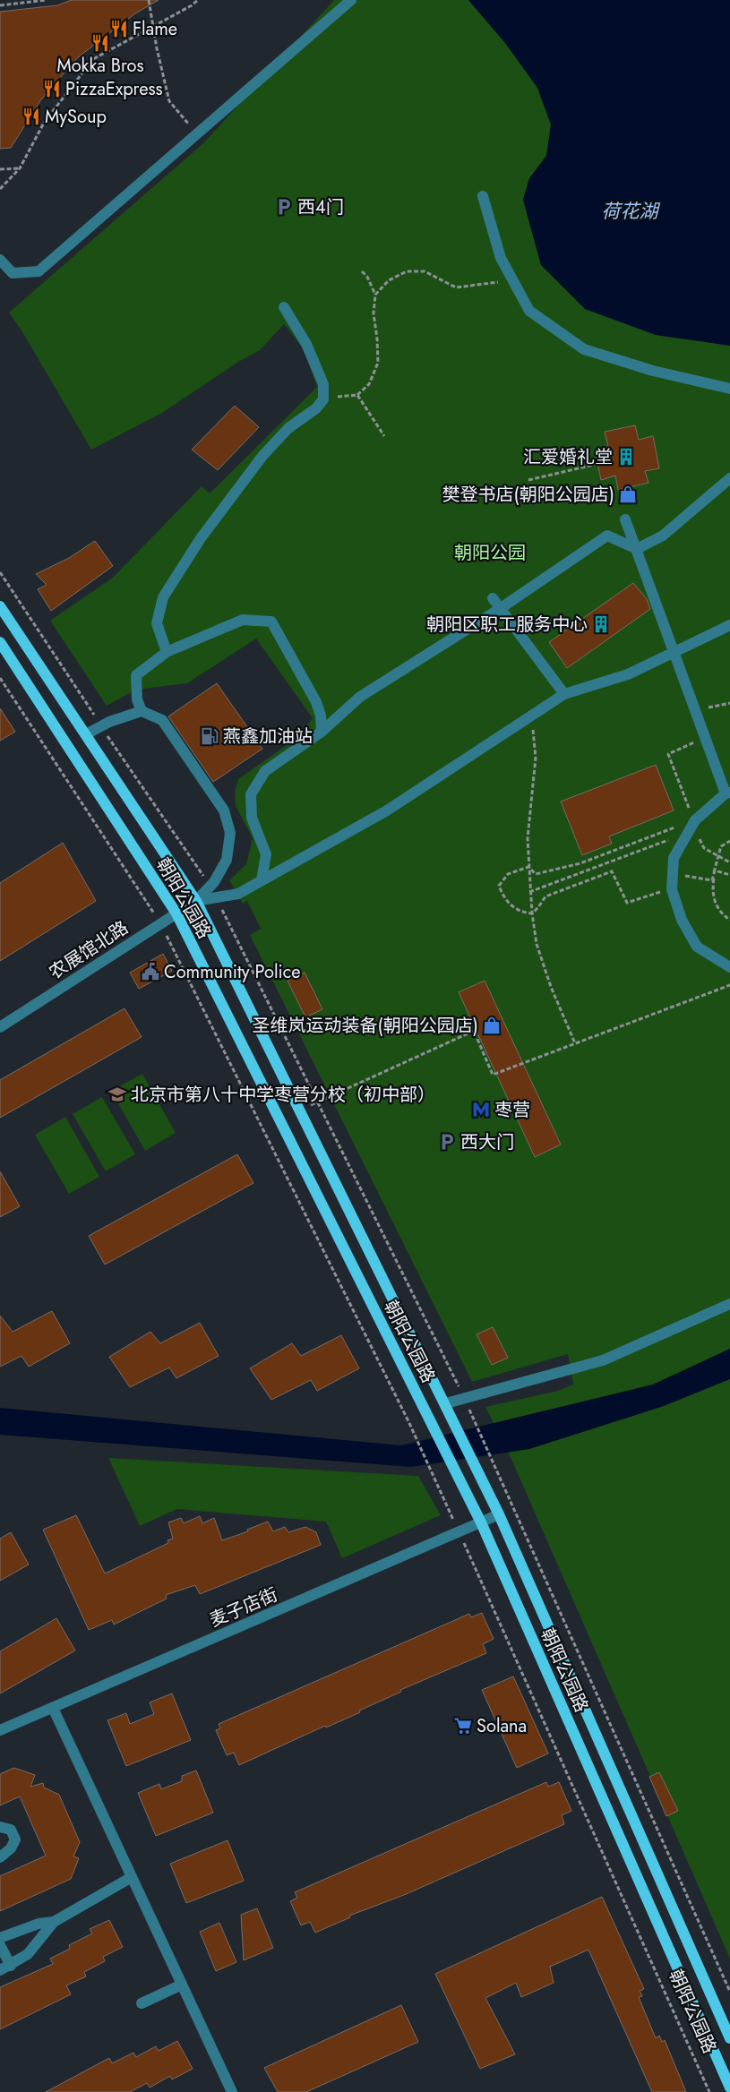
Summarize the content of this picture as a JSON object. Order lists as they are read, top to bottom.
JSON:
{
  "streets": {
    "main road": ["朝阳公园路"],
    "street": ["农展馆北路", "麦子店街"]
  },
  "crossings": [
    ["朝阳公园路", "农展馆北路"],
    ["朝阳公园路", "麦子店街"]
  ],
  "water": ["荷花湖"],
  "parks": ["朝阳公园"],
  "places": {
    "restaurant": [
      "Flame",
      "Mokka Bros",
      "PizzaExpress",
      "MySoup"
    ],
    "parking": ["西4门", "西大门"],
    "building": ["汇爱婚礼堂", "朝阳区职工服务中心"],
    "shop": ["樊登书店(朝阳公园店)", "圣维岚运动装备(朝阳公园店)"],
    "fuel station": ["燕鑫加油站"],
    "public building": ["Community Police"],
    "school or university": ["北京市第八十中学枣营分校（初中部）"],
    "metro station": ["枣营"],
    "supermarket": ["Solana"]
  }
}
